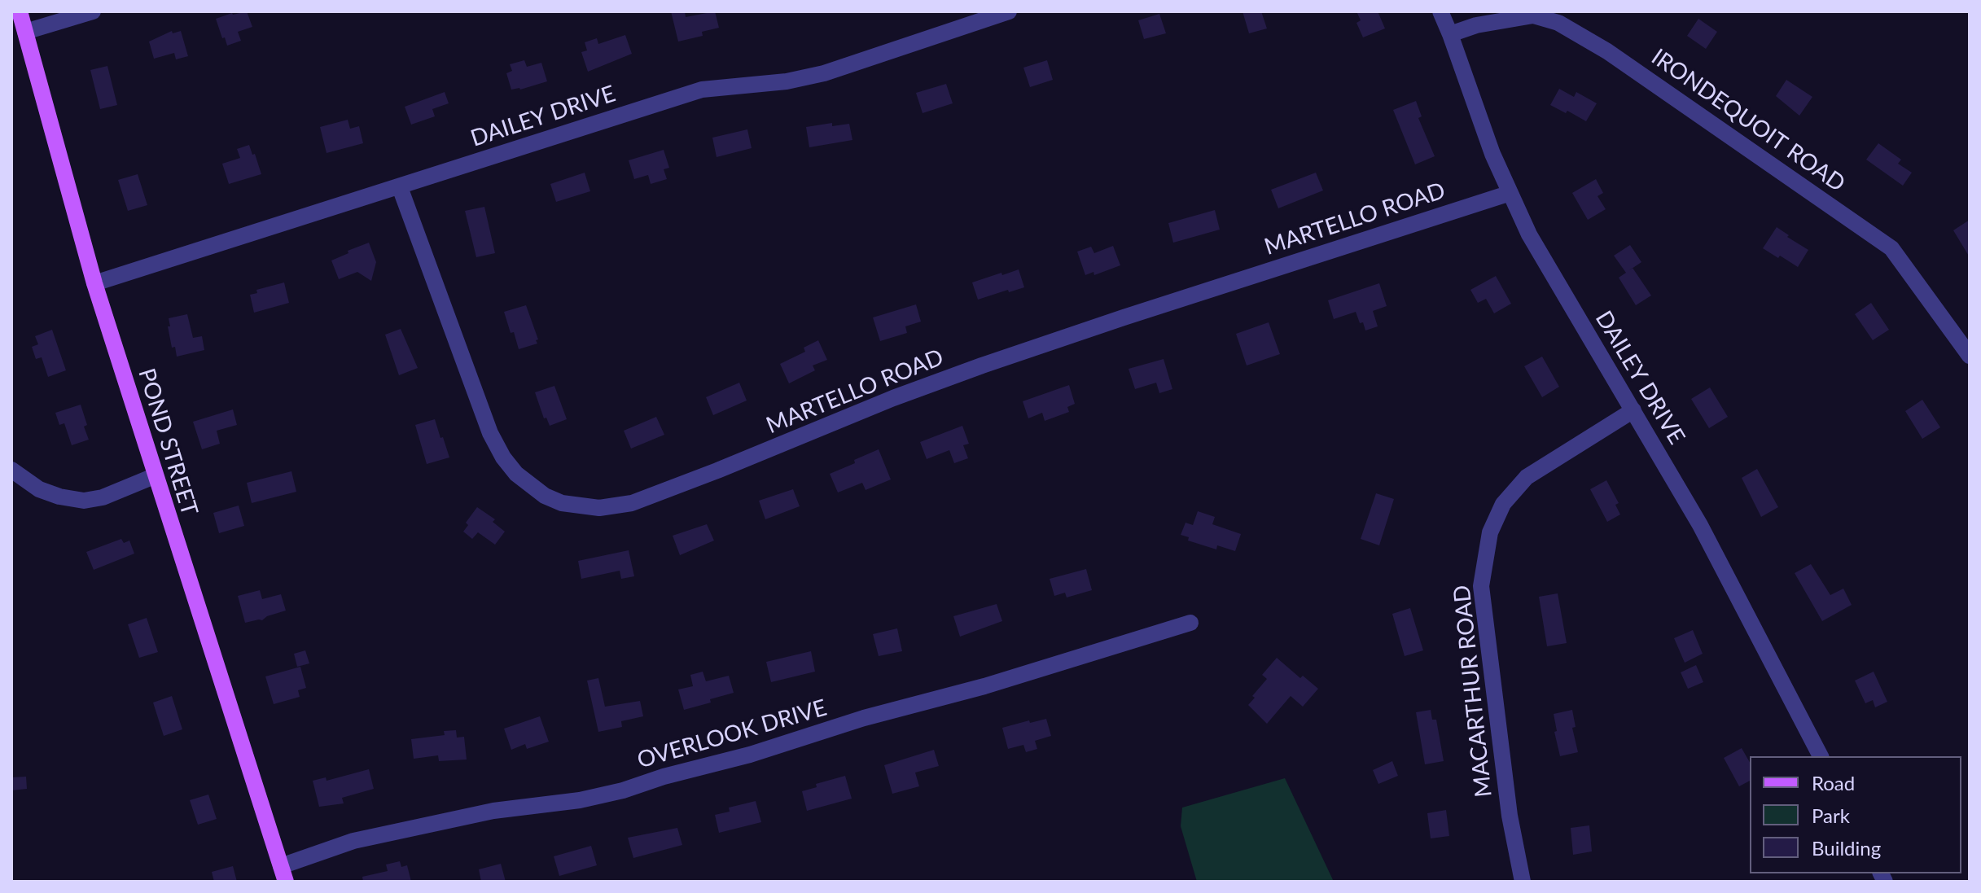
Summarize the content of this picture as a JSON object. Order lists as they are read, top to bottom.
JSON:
{
  "streets": {
    "main road": ["POND STREET"],
    "street": [
      "DAILEY DRIVE",
      "IRONDEQUOIT ROAD",
      "MARTELLO ROAD",
      "MACARTHUR ROAD",
      "OVERLOOK DRIVE"
    ]
  },
  "crossings": [
    ["DAILEY DRIVE", "IRONDEQUOIT ROAD"],
    ["DAILEY DRIVE", "MARTELLO ROAD"],
    ["DAILEY DRIVE", "POND STREET"],
    ["DAILEY DRIVE", "MACARTHUR ROAD"],
    ["POND STREET", "OVERLOOK DRIVE"]
  ],
  "legend": ["Road", "Park", "Building"]
}
